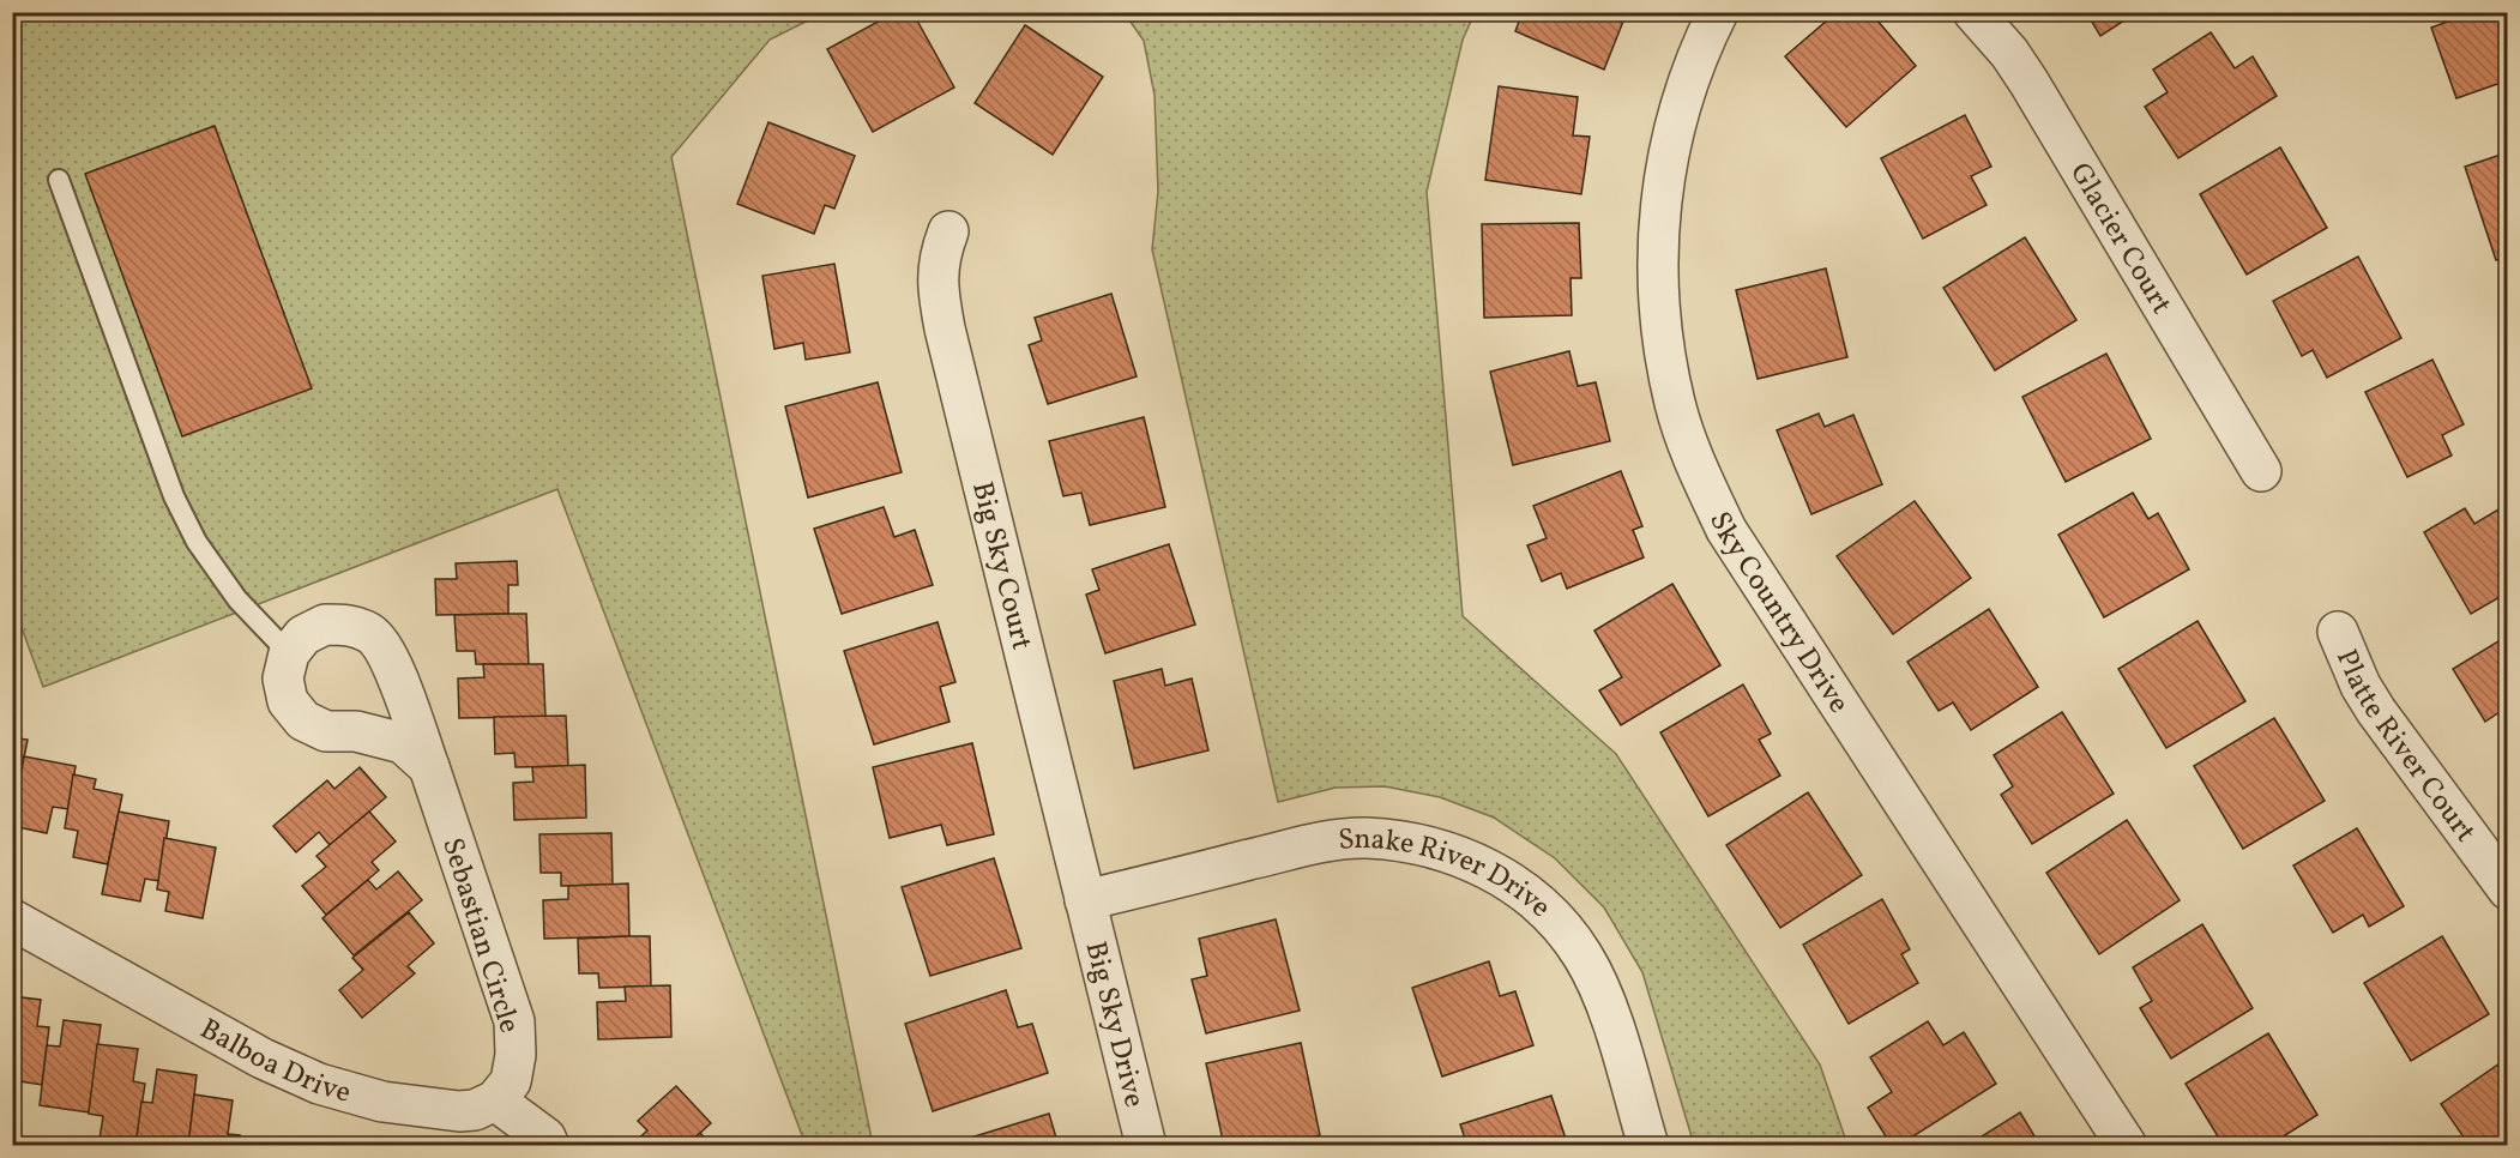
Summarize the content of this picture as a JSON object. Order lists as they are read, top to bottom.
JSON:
{
  "streets": {
    "street": [
      "Glacier Court",
      "Big Sky Court",
      "Sky Country Drive",
      "Platte River Court",
      "Snake River Drive",
      "Sebastian Circle",
      "Big Sky Drive",
      "Balboa Drive"
    ]
  },
  "crossings": [
    ["Big Sky Court", "Snake River Drive"],
    ["Big Sky Court", "Big Sky Drive"],
    ["Snake River Drive", "Big Sky Drive"],
    ["Sebastian Circle", "Balboa Drive"]
  ]
}
